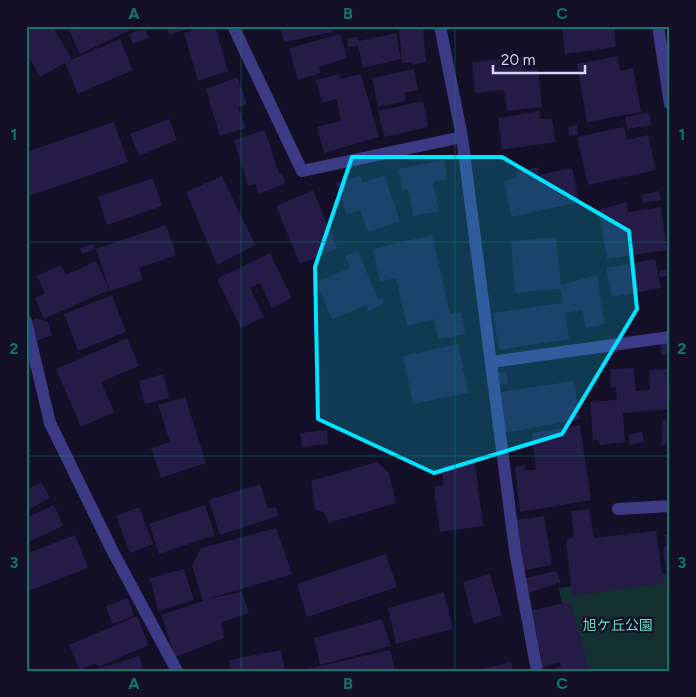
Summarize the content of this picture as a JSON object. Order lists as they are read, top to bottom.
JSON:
{
  "parks": ["旭ケ丘公園"],
  "scale_bar": "20 m",
  "grid": {
    "columns": ["A", "B", "C"],
    "rows": ["1", "2", "3"]
  }
}
